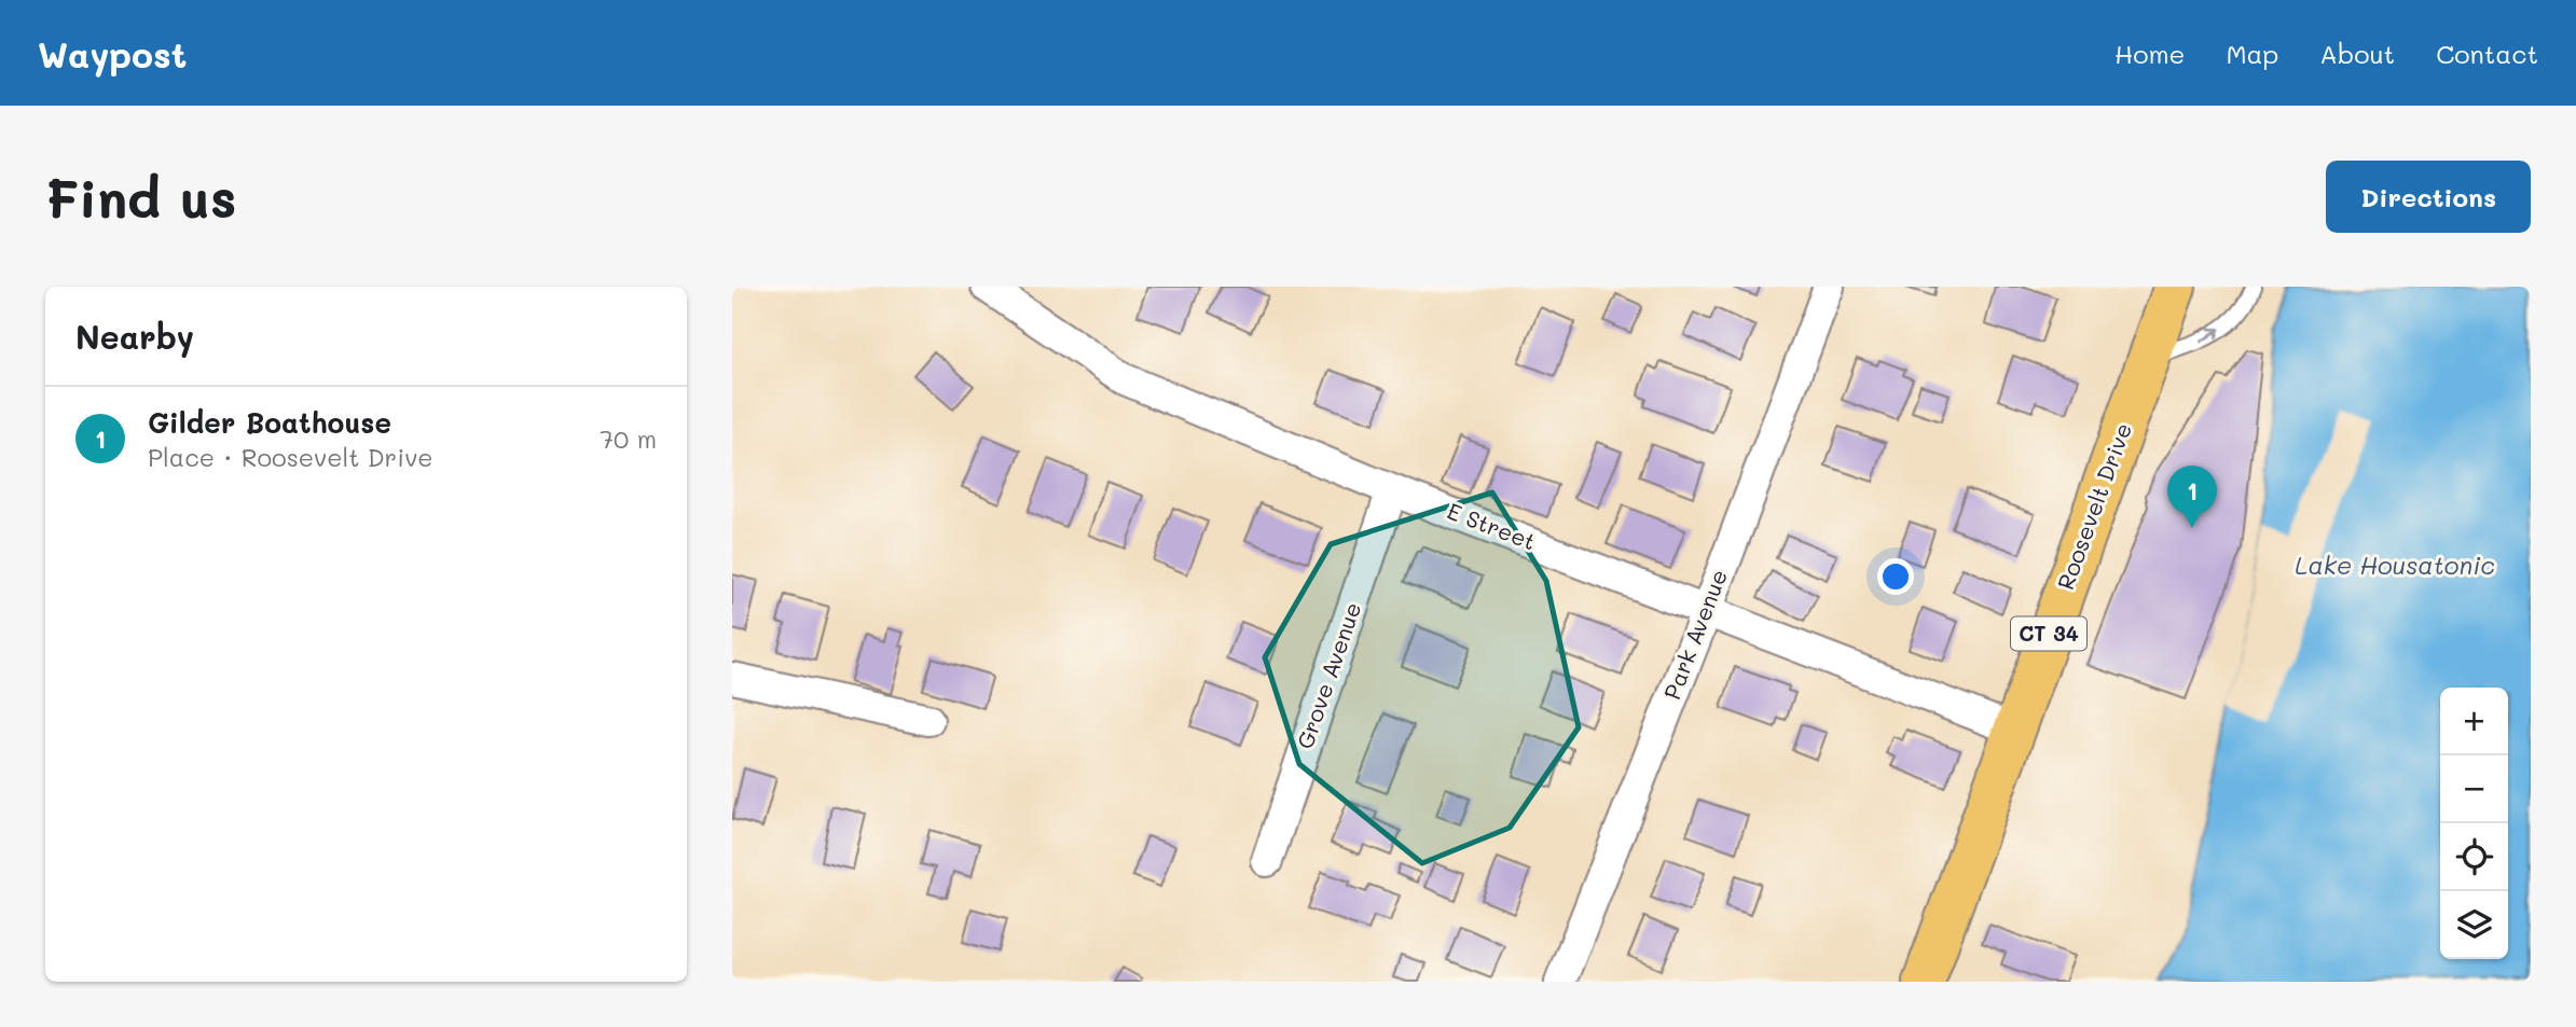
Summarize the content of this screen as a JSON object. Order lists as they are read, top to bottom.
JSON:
{
  "streets": {
    "main road": ["Roosevelt Drive", "CT 34"],
    "street": ["E Street", "Park Avenue", "Grove Avenue"]
  },
  "crossings": [
    ["Roosevelt Drive", "E Street"],
    ["E Street", "Park Avenue"],
    ["E Street", "Grove Avenue"]
  ],
  "water": ["Lake Housatonic"],
  "page": {
    "header": "Waypost",
    "nav": [
      "Home",
      "Map",
      "About",
      "Contact"
    ],
    "buttons": "Directions",
    "title": "Find us",
    "heading": "Nearby",
    "list": [
      {
        "mark": "1",
        "name": "Gilder Boathouse",
        "note": "Place · Roosevelt Drive",
        "value": "70 m"
      }
    ],
    "pins": "1",
    "map_buttons": ["+", "−"]
  }
}
